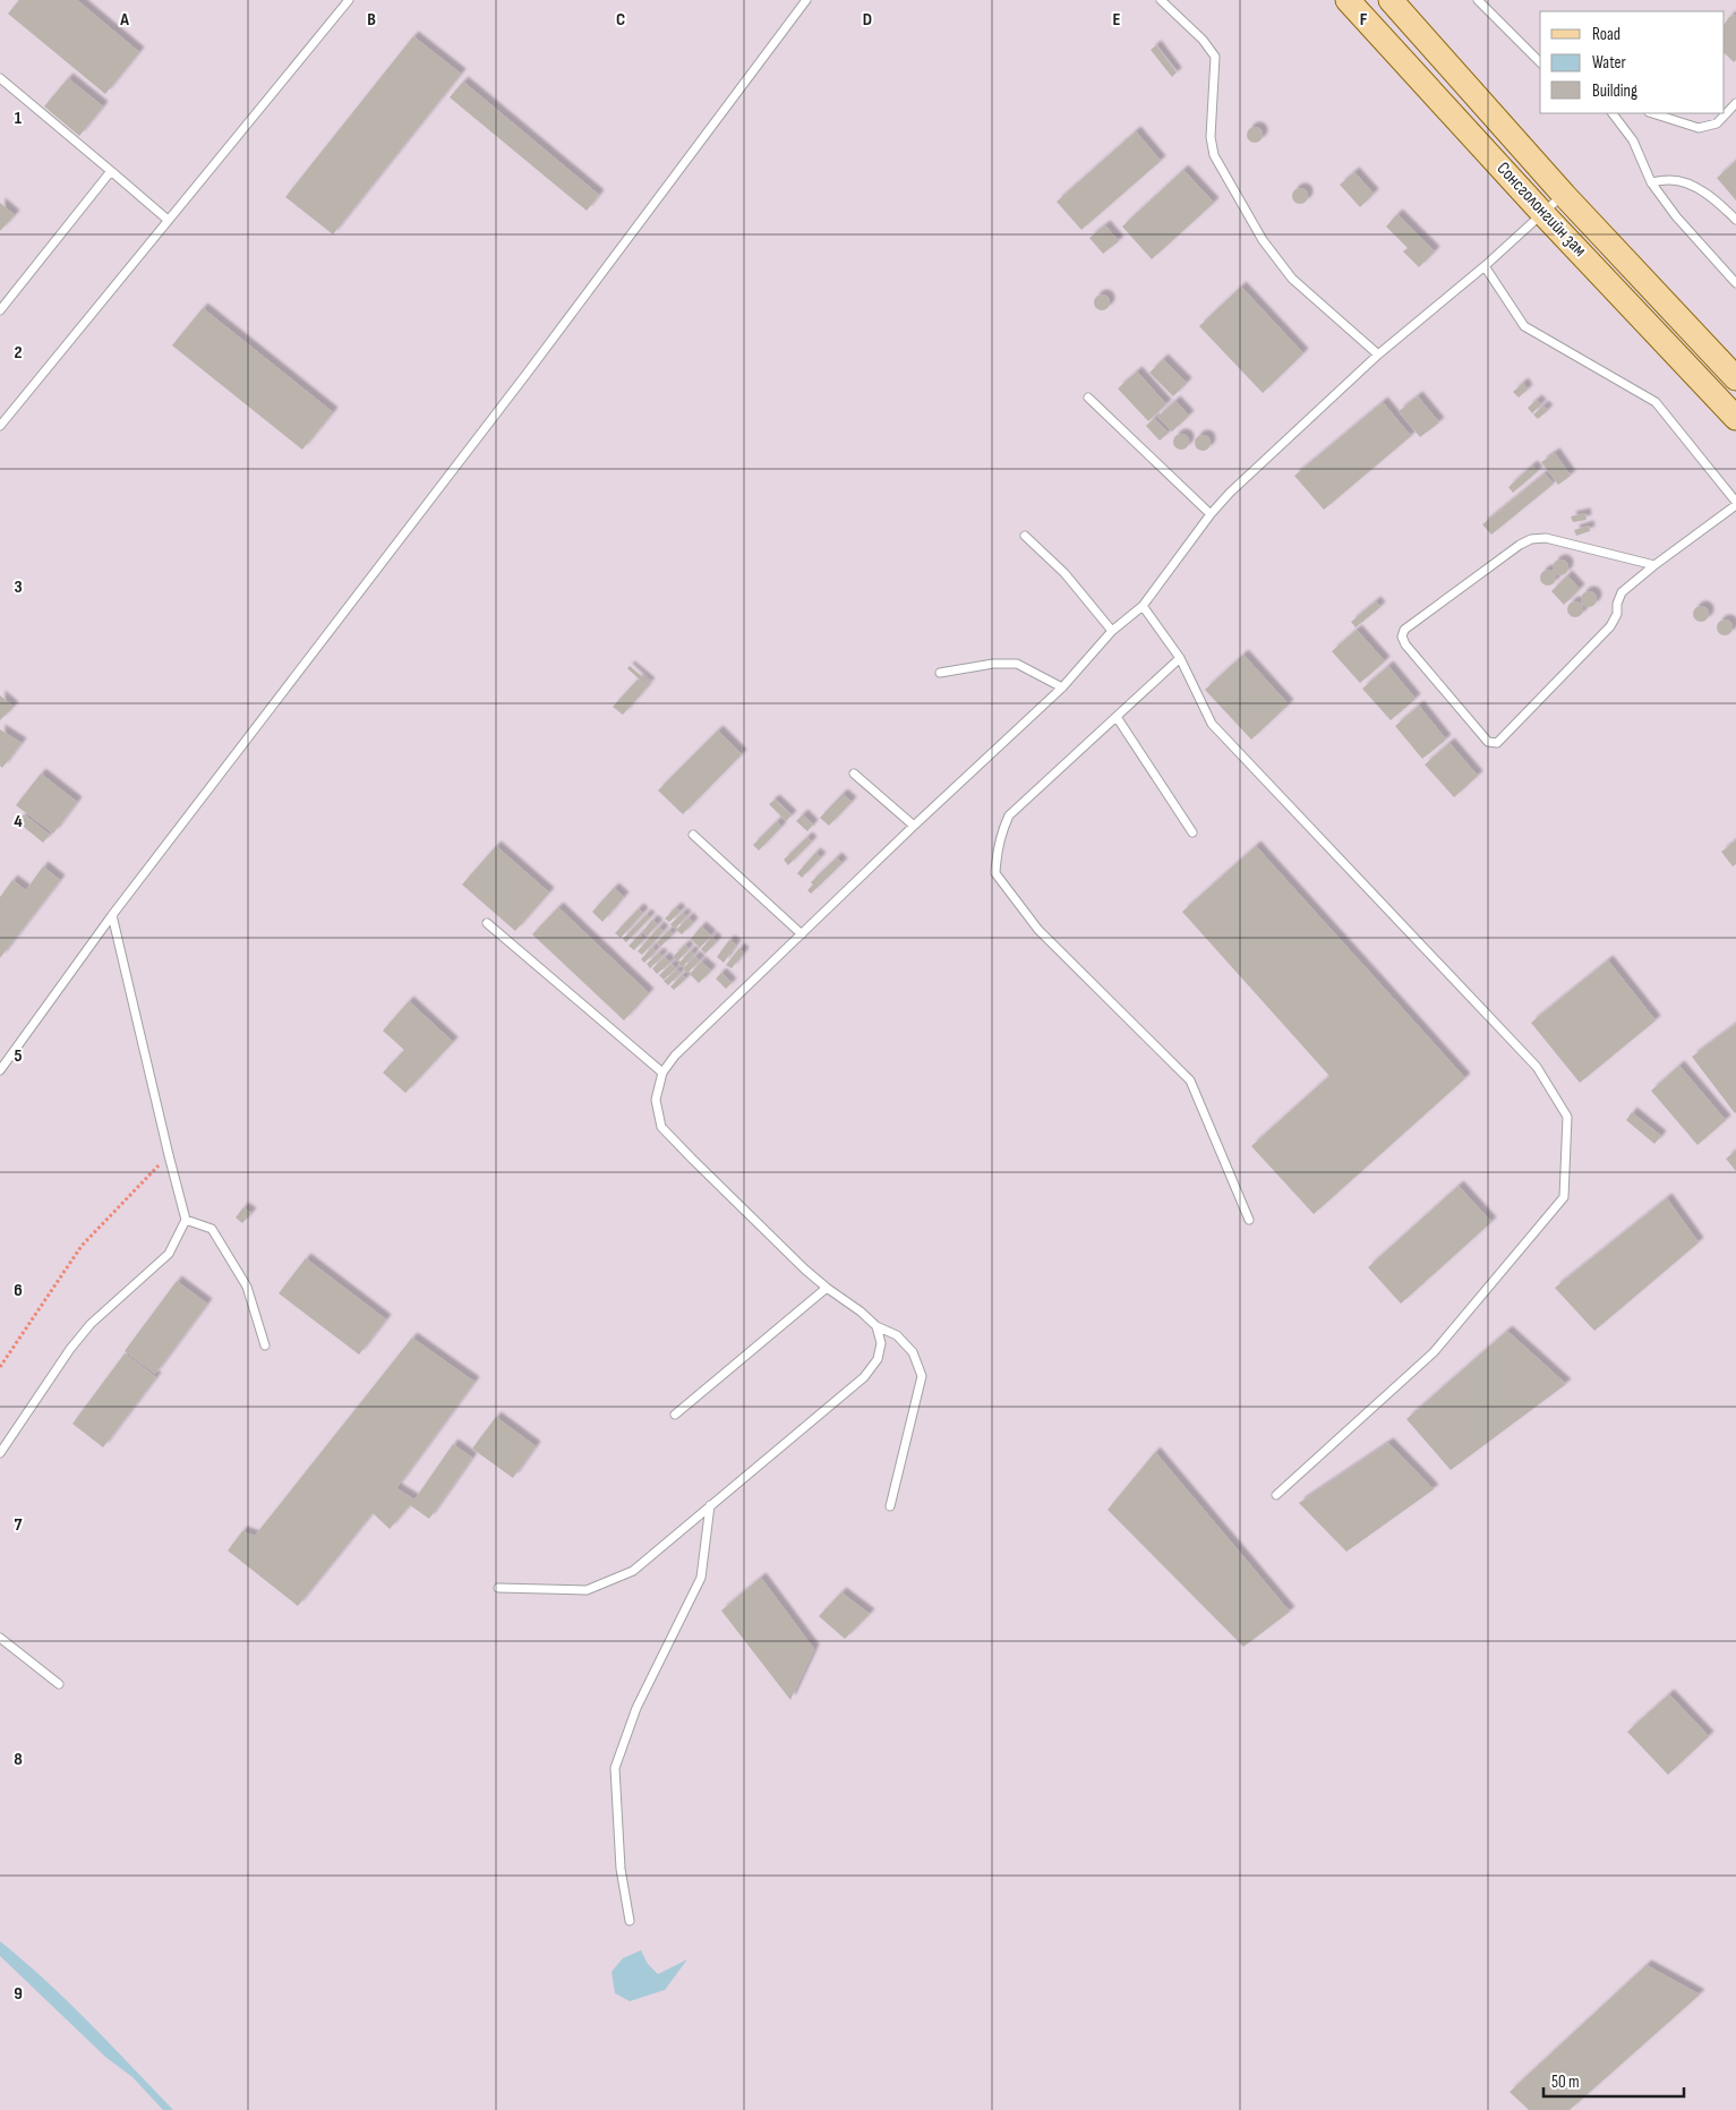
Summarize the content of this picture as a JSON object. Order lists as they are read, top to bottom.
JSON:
{
  "streets": {
    "main road": ["Сонсголонгийн зам"]
  },
  "legend": ["Road", "Water", "Building"],
  "scale_bar": "50 m",
  "grid": {
    "columns": [
      "A",
      "B",
      "C",
      "D",
      "E",
      "F"
    ],
    "rows": [
      "1",
      "2",
      "3",
      "4",
      "5",
      "6",
      "7",
      "8",
      "9"
    ]
  }
}
